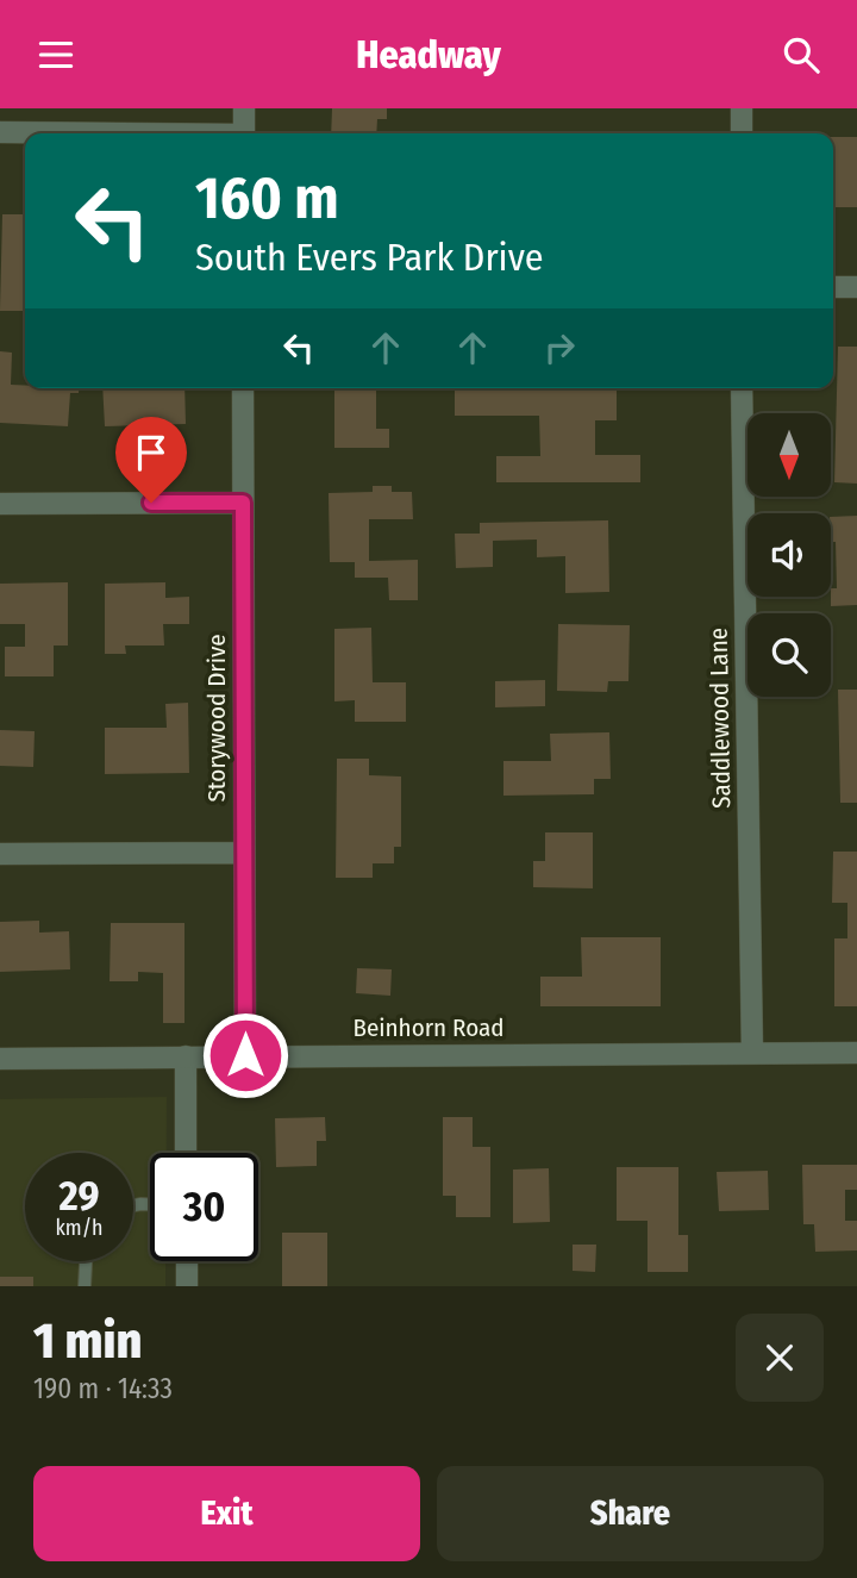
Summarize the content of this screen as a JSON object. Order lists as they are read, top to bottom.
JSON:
{
  "streets": {
    "street": ["Storywood Drive", "Saddlewood Lane", "Beinhorn Road"]
  },
  "crossings": [
    ["Storywood Drive", "Beinhorn Road"],
    ["Saddlewood Lane", "Beinhorn Road"]
  ],
  "north": "bottom",
  "page": {
    "header": "Headway",
    "turn": ["160 m", "South Evers Park Drive"],
    "speed": "29 km/h",
    "limit": "30",
    "heading": ["1 min", "190 m · 14:33"],
    "buttons": ["Exit", "Share"]
  }
}
